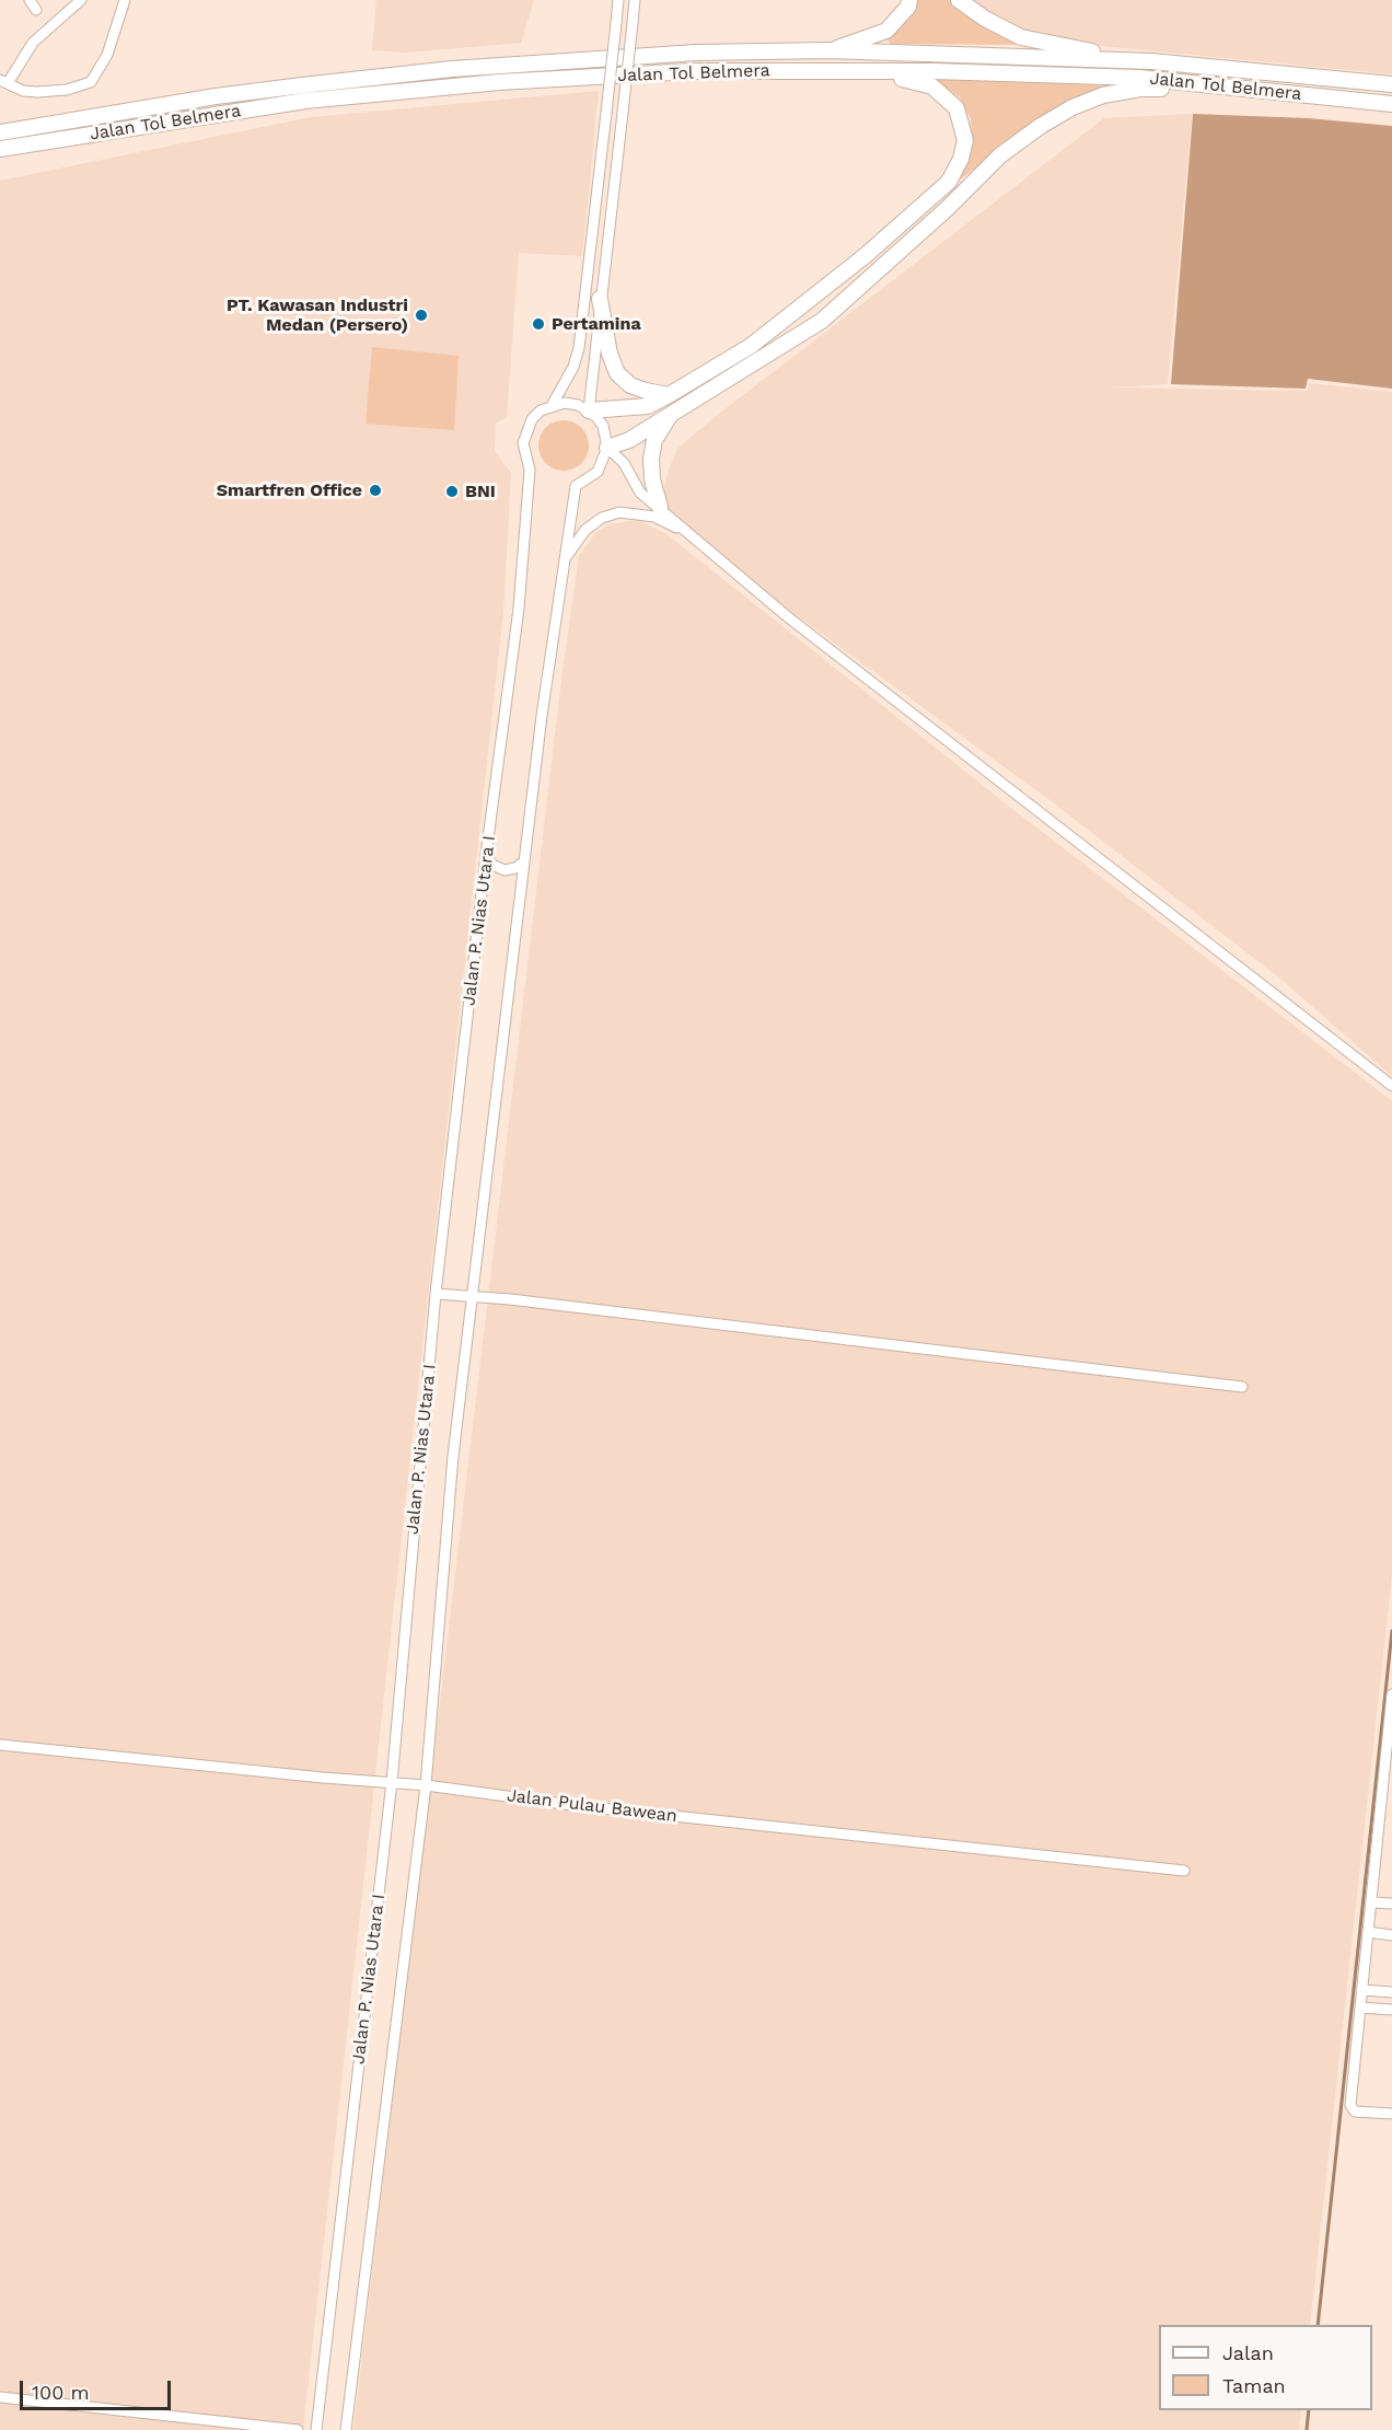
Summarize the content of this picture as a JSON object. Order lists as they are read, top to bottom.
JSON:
{
  "streets": {
    "highway": ["Jalan Tol Belmera"],
    "street": ["Jalan P. Nias Utara I", "Jalan Pulau Bawean"]
  },
  "crossings": [
    ["Jalan P. Nias Utara I", "Jalan Pulau Bawean"]
  ],
  "places": [
    "PT. Kawasan Industri Medan (Persero)",
    "Pertamina",
    "Smartfren Office",
    "BNI"
  ],
  "legend": ["Jalan", "Taman"],
  "scale_bar": "100 m"
}
